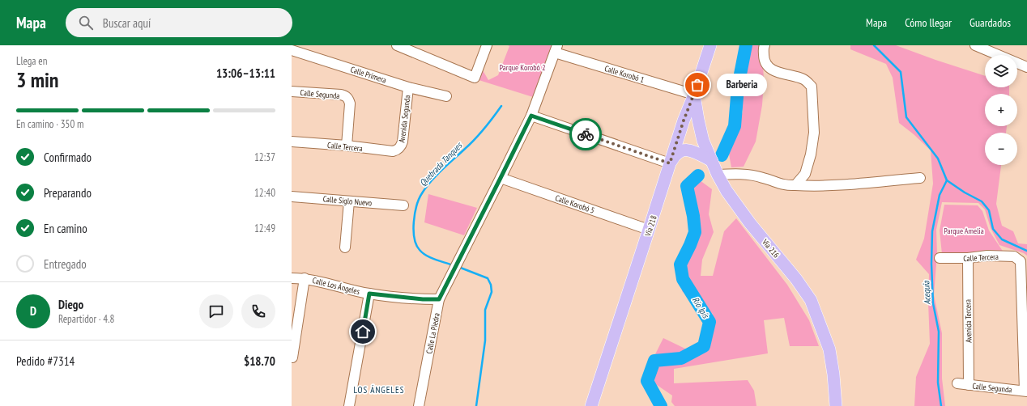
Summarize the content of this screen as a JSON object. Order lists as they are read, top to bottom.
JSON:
{
  "streets": {
    "main road": ["Vía 218", "Vía 216"],
    "street": [
      "Calle Korobó 1",
      "Calle Primera",
      "Calle Segunda",
      "Avenida Segunda",
      "Calle Tercera",
      "Calle Siglo Nuevo",
      "Calle Korobó 5",
      "Calle Los Ángeles",
      "Avenida Tercera",
      "Calle La Piedra"
    ]
  },
  "crossings": [
    ["Calle Korobó 1", "Vía 218"],
    ["Calle Korobó 1", "Vía 216"],
    ["Calle Korobó 1", "Calle La Piedra"],
    ["Calle Primera", "Avenida Segunda"],
    ["Calle Segunda", "Calle Tercera"],
    ["Calle Segunda", "Avenida Tercera"],
    ["Avenida Segunda", "Calle Tercera"],
    ["Calle Tercera", "Avenida Tercera"],
    ["Calle Korobó 5", "Vía 218"],
    ["Calle Korobó 5", "Calle La Piedra"],
    ["Vía 218", "Vía 216"],
    ["Calle Los Ángeles", "Calle La Piedra"]
  ],
  "districts": ["LOS ÁNGELES"],
  "water": ["Quebrada Tanques", "Acequia", "Río Ipís"],
  "parks": ["Parque Korobó 2", "Parque Amelia"],
  "places": ["Barberia"],
  "page": {
    "header": "Mapa",
    "search": "Buscar aquí",
    "nav": ["Mapa", "Cómo llegar", "Guardados"],
    "heading": ["3 min", "Llega en", "13:06–13:11"],
    "panel": [
      "Diego",
      "Repartidor · 4.8",
      "Pedido #7314",
      "$18.70"
    ],
    "map_buttons": ["+", "−"],
    "bubble": "Barberia",
    "bar": "En camino · 350 m",
    "list": [
      ["Confirmado", "12:37"],
      ["Preparando", "12:40"],
      ["En camino", "12:49"],
      "Entregado"
    ],
    "round": "D"
  }
}
